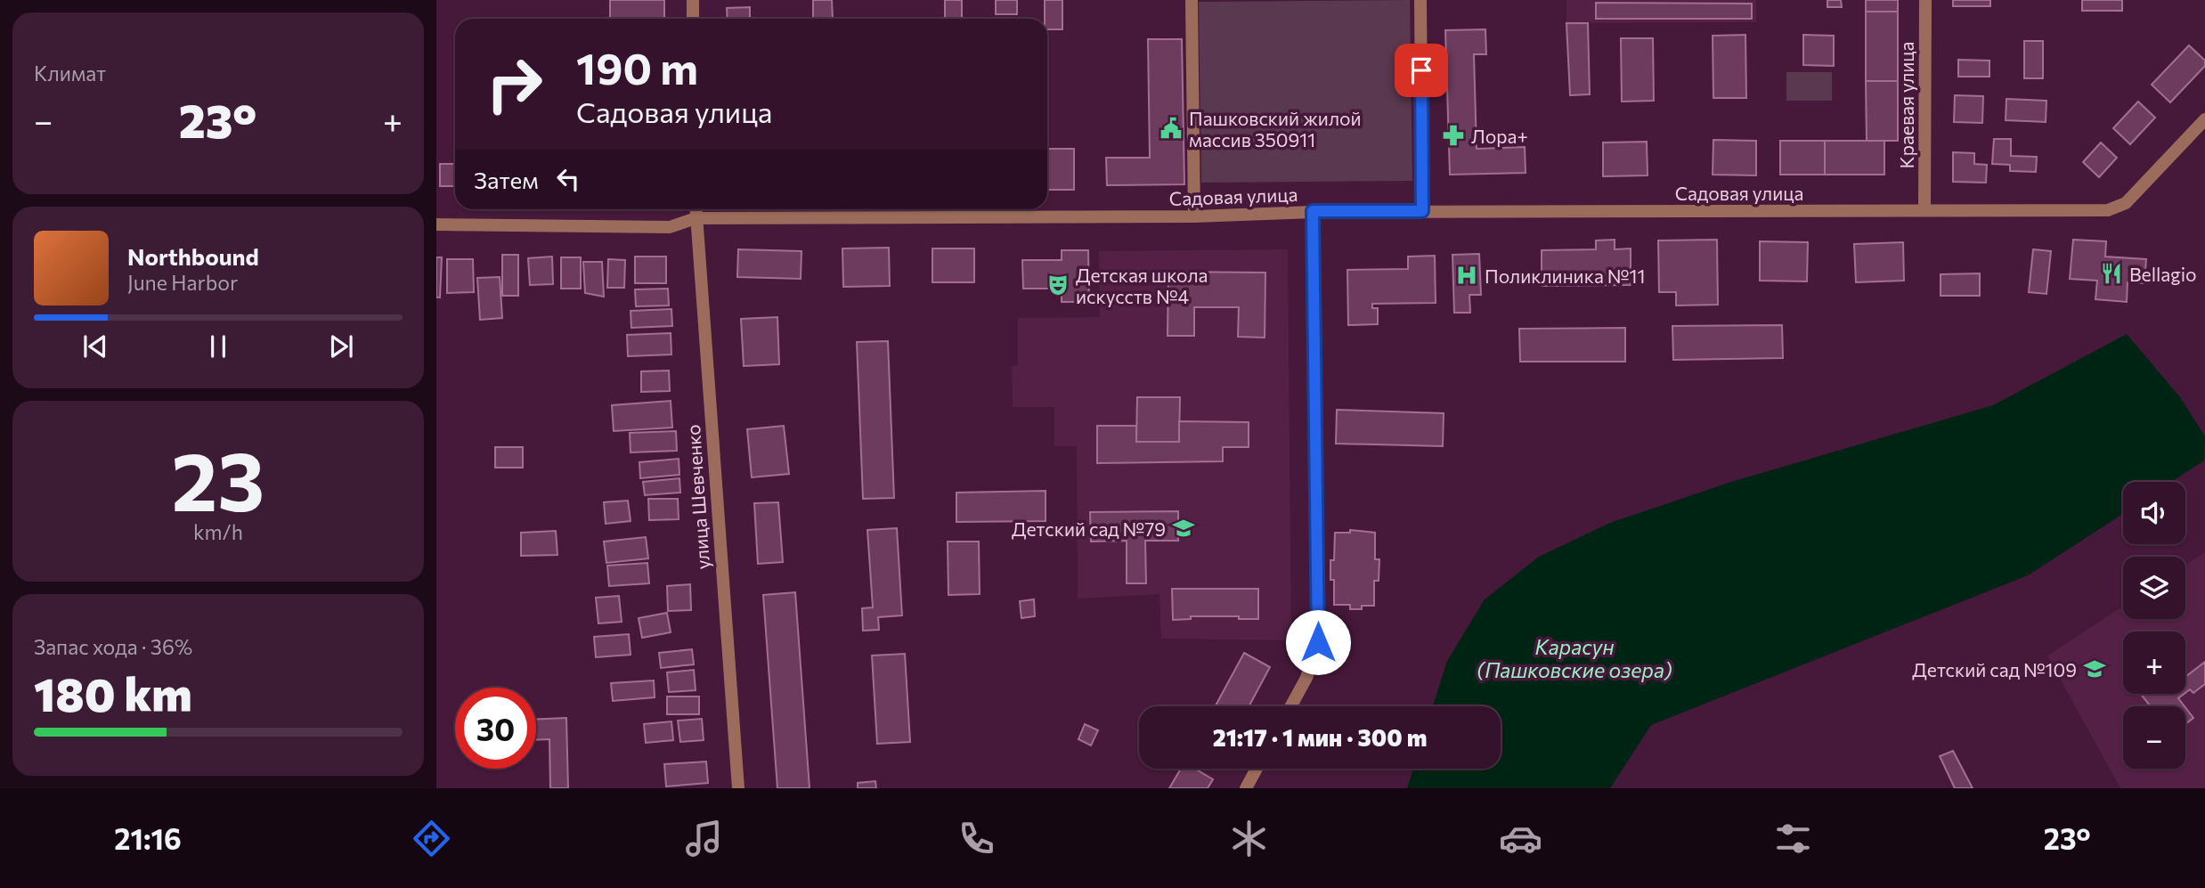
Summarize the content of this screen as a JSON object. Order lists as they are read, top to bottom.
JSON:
{
  "streets": {
    "street": ["Краевая улица", "Садовая улица", "улица Шевченко"]
  },
  "crossings": [
    ["Краевая улица", "Садовая улица"],
    ["Садовая улица", "улица Шевченко"]
  ],
  "water": ["Карасун (Пашковские озера)"],
  "places": {
    "public building": ["Пашковский жилой массив 350911"],
    "pharmacy": ["Лора+"],
    "restaurant": ["Bellagio"],
    "hospital": ["Поликлиника №11"],
    "theatre": ["Детская школа искусств №4"],
    "school or university": ["Детский сад №79", "Детский сад №109"]
  },
  "page": {
    "tile": [
      "Климат",
      ["23", "km/h"],
      ["Запас хода · 36%", "180 km"]
    ],
    "turn": ["190 m", "Садовая улица"],
    "heat": ["−", "23°", "+"],
    "then": "Затем",
    "song": ["Northbound", "June Harbor"],
    "map_buttons": ["+", "−"],
    "limit": "30",
    "trip": "21:17 · 1 мин · 300 m",
    "tabs": ["21:16", "23°"]
  }
}
